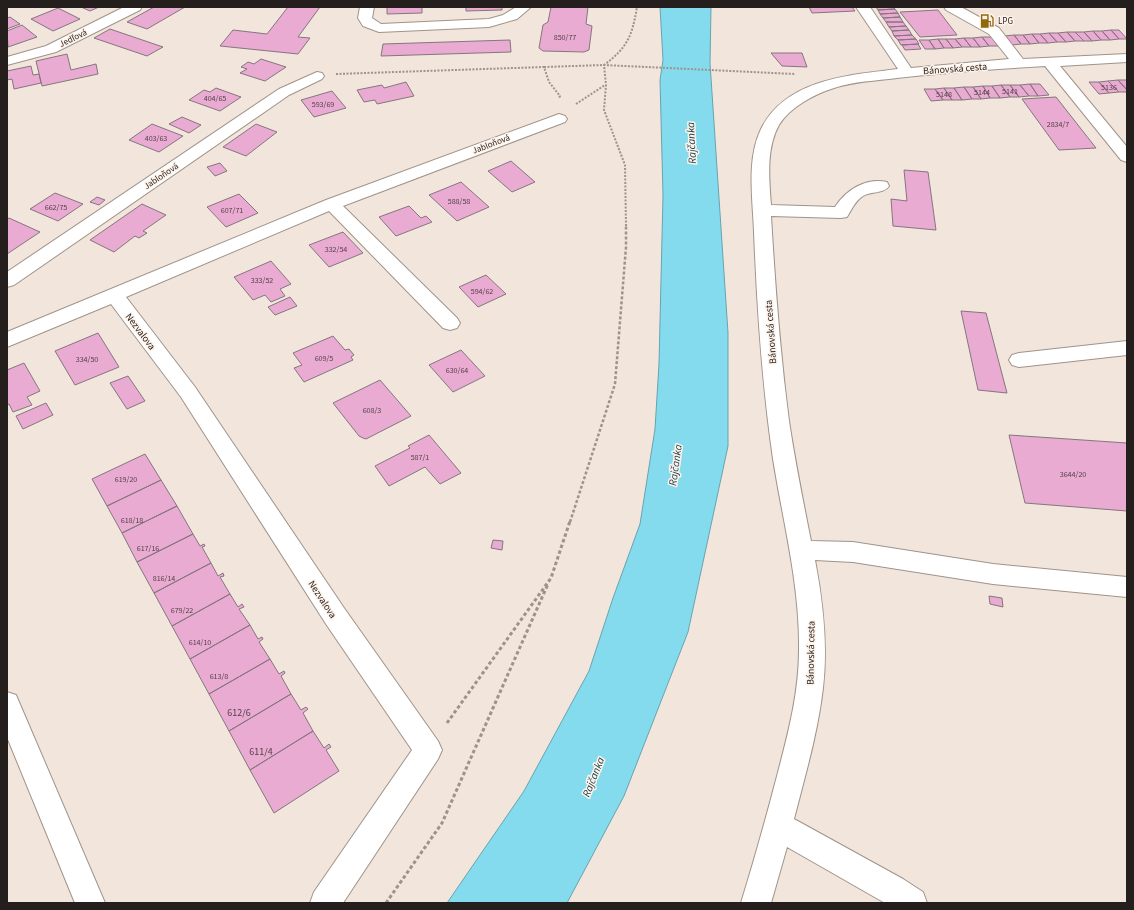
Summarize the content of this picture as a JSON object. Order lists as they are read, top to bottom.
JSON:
{
  "streets": {
    "street": [
      "Jedľová",
      "Bánovská cesta",
      "Jabloňová",
      "Nezvalova"
    ]
  },
  "crossings": [
    ["Jabloňová", "Nezvalova"]
  ],
  "water": ["Rajčanka"],
  "places": {
    "fuel station": ["LPG"]
  },
  "house_numbers": [
    "850/77",
    "5136",
    "5141",
    "5144",
    "5148",
    "404/65",
    "593/69",
    "2834/7",
    "403/63",
    "588/58",
    "662/75",
    "607/71",
    "332/54",
    "333/52",
    "594/62",
    "609/5",
    "334/50",
    "630/64",
    "608/3",
    "587/1",
    "3644/20",
    "619/20",
    "618/18",
    "617/16",
    "816/14",
    "679/22",
    "614/10",
    "613/8",
    "612/6",
    "611/4"
  ]
}
